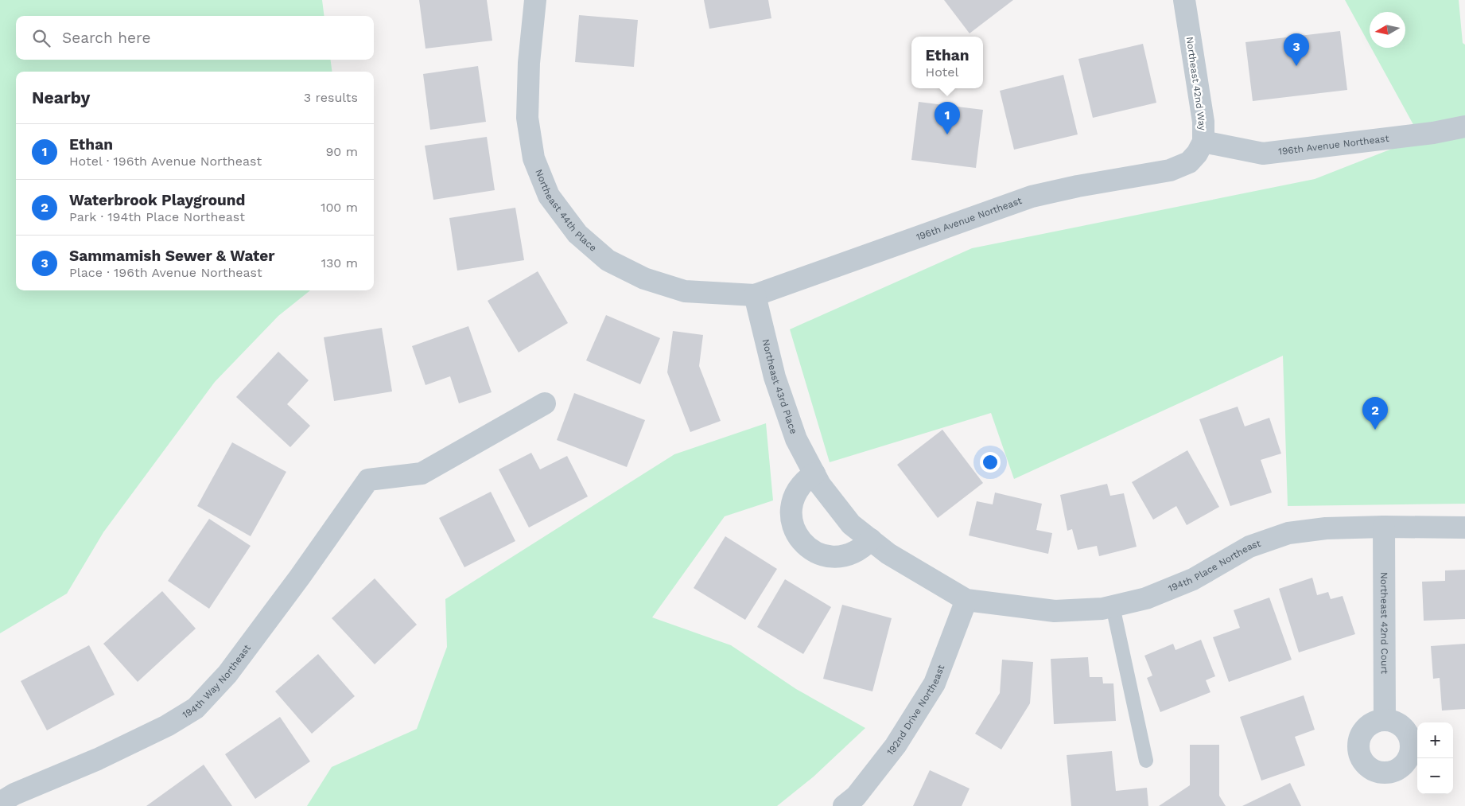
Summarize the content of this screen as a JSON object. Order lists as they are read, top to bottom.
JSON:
{
  "streets": {
    "street": [
      "Northeast 42nd Way",
      "196th Avenue Northeast",
      "Northeast 44th Place",
      "Northeast 43rd Place",
      "194th Place Northeast",
      "Northeast 42nd Court",
      "194th Way Northeast",
      "192nd Drive Northeast"
    ]
  },
  "crossings": [
    ["Northeast 42nd Way", "196th Avenue Northeast"],
    ["196th Avenue Northeast", "Northeast 44th Place"],
    ["196th Avenue Northeast", "Northeast 43rd Place"],
    ["Northeast 44th Place", "Northeast 43rd Place"],
    ["Northeast 43rd Place", "194th Place Northeast"],
    ["Northeast 43rd Place", "192nd Drive Northeast"],
    ["194th Place Northeast", "Northeast 42nd Court"],
    ["194th Place Northeast", "192nd Drive Northeast"]
  ],
  "north": "left",
  "page": {
    "search": "Search here",
    "pins": ["3", "1", "2"],
    "popup": ["Ethan", "Hotel"],
    "heading": ["Nearby", "3 results"],
    "list": [
      {
        "mark": "1",
        "name": "Ethan",
        "note": "Hotel · 196th Avenue Northeast",
        "value": "90 m"
      },
      {
        "mark": "2",
        "name": "Waterbrook Playground",
        "note": "Park · 194th Place Northeast",
        "value": "100 m"
      },
      {
        "mark": "3",
        "name": "Sammamish Sewer & Water",
        "note": "Place · 196th Avenue Northeast",
        "value": "130 m"
      }
    ],
    "map_buttons": ["+", "−"]
  }
}
